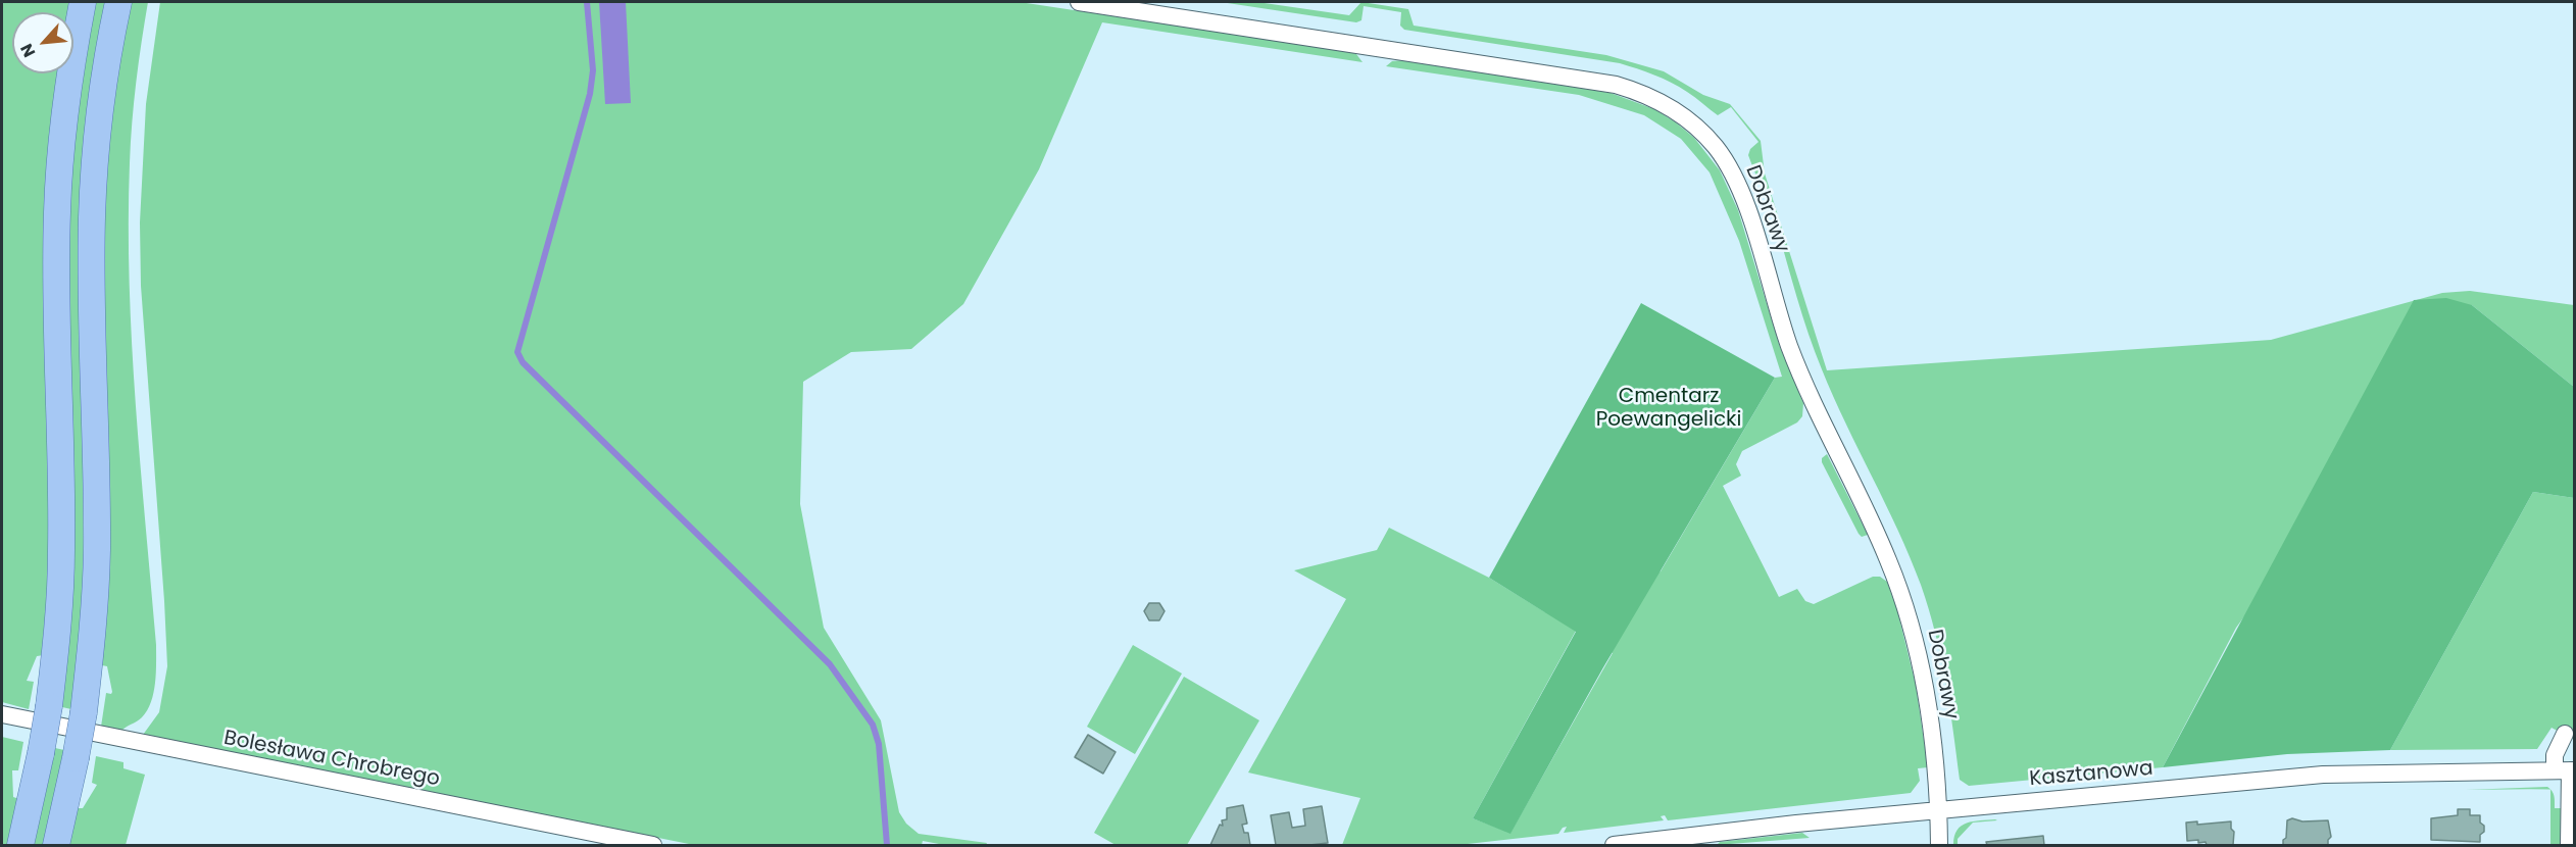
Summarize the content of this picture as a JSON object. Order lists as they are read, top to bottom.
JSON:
{
  "streets": {
    "street": ["Dobrawy", "Bolesława Chrobrego", "Kasztanowa"]
  },
  "crossings": [
    ["Dobrawy", "Kasztanowa"]
  ],
  "parks": ["Cmentarz Poewangelicki"],
  "north": "bottom left"
}
